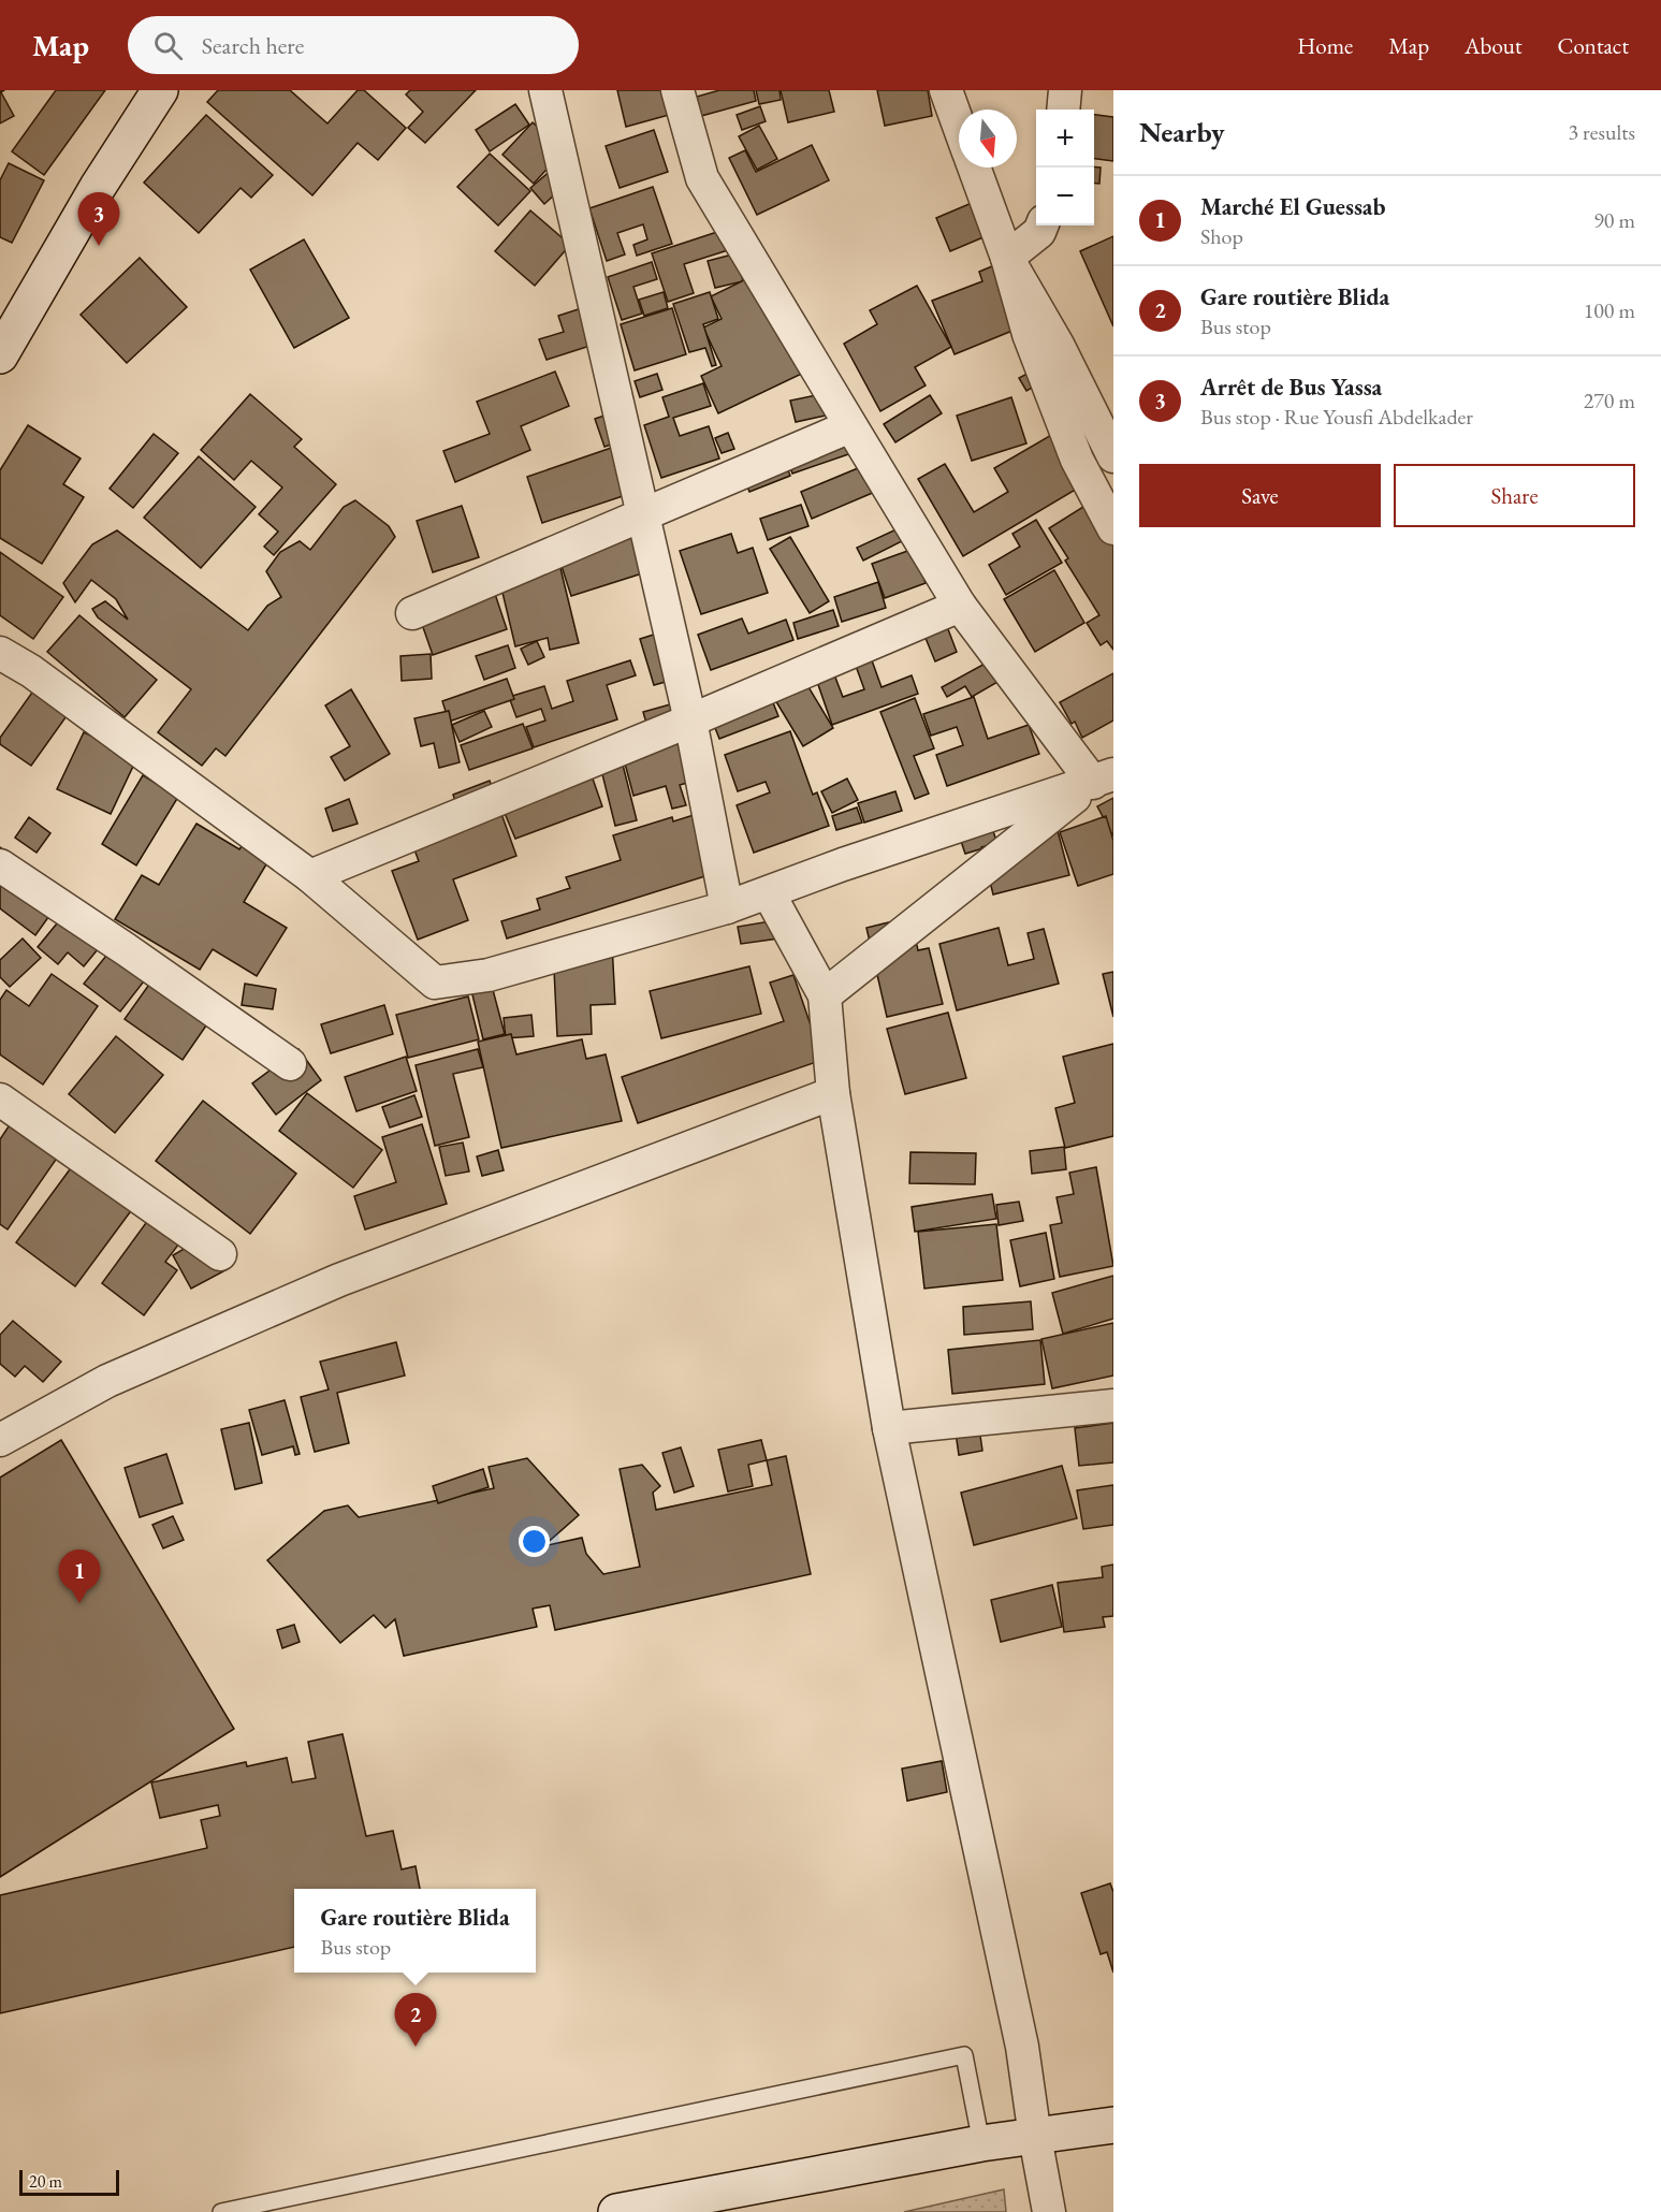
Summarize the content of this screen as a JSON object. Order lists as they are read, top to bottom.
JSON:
{
  "scale_bar": "20 m",
  "north": "bottom",
  "page": {
    "header": "Map",
    "search": "Search here",
    "nav": [
      "Home",
      "Map",
      "About",
      "Contact"
    ],
    "heading": ["Nearby", "3 results"],
    "map_buttons": ["+", "−"],
    "list": [
      {
        "mark": "1",
        "name": "Marché El Guessab",
        "note": "Shop",
        "value": "90 m"
      },
      {
        "mark": "2",
        "name": "Gare routière Blida",
        "note": "Bus stop",
        "value": "100 m"
      },
      {
        "mark": "3",
        "name": "Arrêt de Bus Yassa",
        "note": "Bus stop · Rue Yousfi Abdelkader",
        "value": "270 m"
      }
    ],
    "pins": ["3", "1", "2"],
    "buttons": ["Save", "Share"],
    "popup": ["Gare routière Blida", "Bus stop"],
    "scale": "20 m"
  }
}
